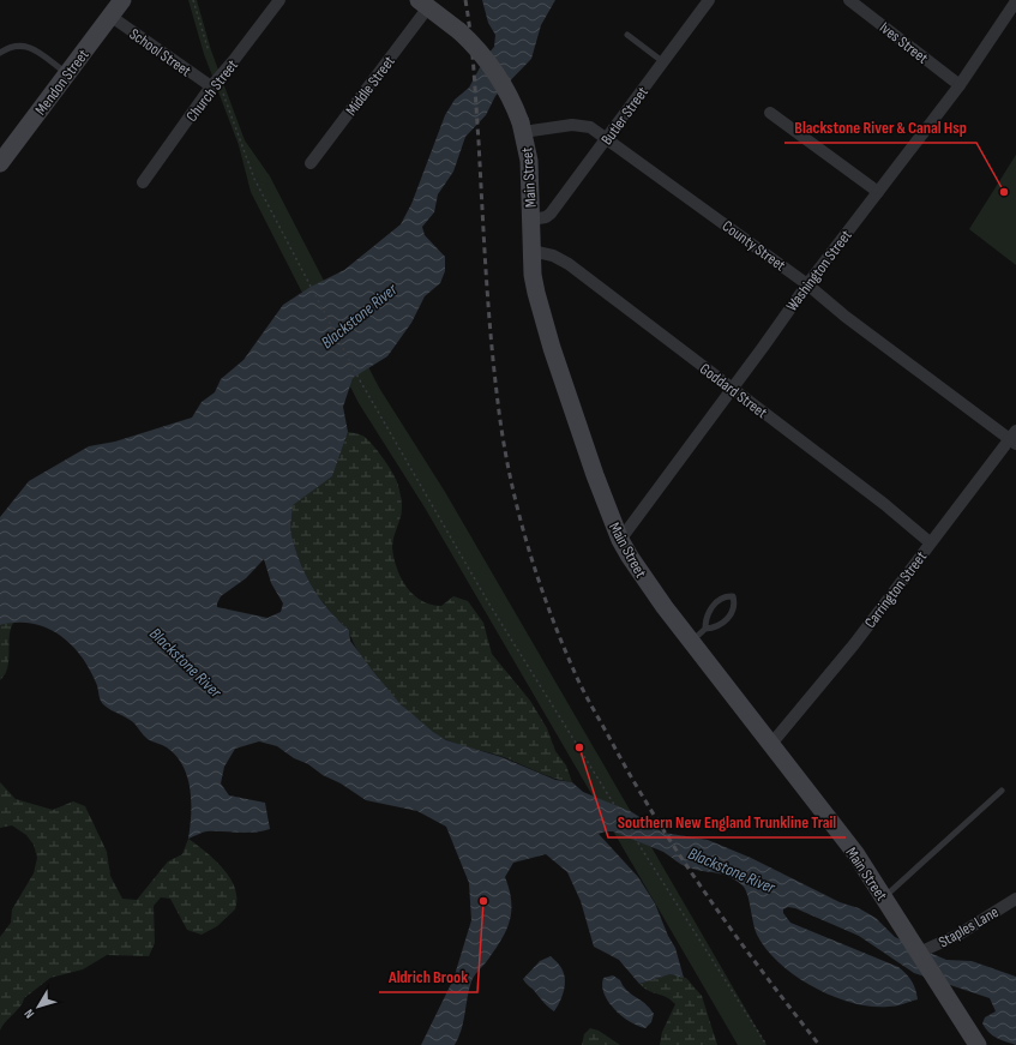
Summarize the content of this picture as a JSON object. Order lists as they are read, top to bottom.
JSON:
{
  "streets": {
    "main road": ["Mendon Street", "Main Street"],
    "street": [
      "Ives Street",
      "School Street",
      "Middle Street",
      "Church Street",
      "Butler Street",
      "County Street",
      "Washington Street",
      "Goddard Street",
      "Carrington Street",
      "Staples Lane"
    ]
  },
  "crossings": [
    ["Ives Street", "Washington Street"],
    ["School Street", "Mendon Street"],
    ["School Street", "Church Street"],
    ["Middle Street", "Main Street"],
    ["Butler Street", "Main Street"],
    ["Butler Street", "County Street"],
    ["Main Street", "County Street"],
    ["Main Street", "Washington Street"],
    ["Main Street", "Goddard Street"],
    ["Main Street", "Carrington Street"],
    ["Main Street", "Staples Lane"],
    ["County Street", "Washington Street"],
    ["County Street", "Carrington Street"],
    ["Washington Street", "Goddard Street"],
    ["Goddard Street", "Carrington Street"]
  ],
  "water": ["Blackstone River"],
  "places": ["Blackstone River & Canal Hsp", "Southern New England Trunkline Trail", "Aldrich Brook"],
  "north": "bottom left"
}
